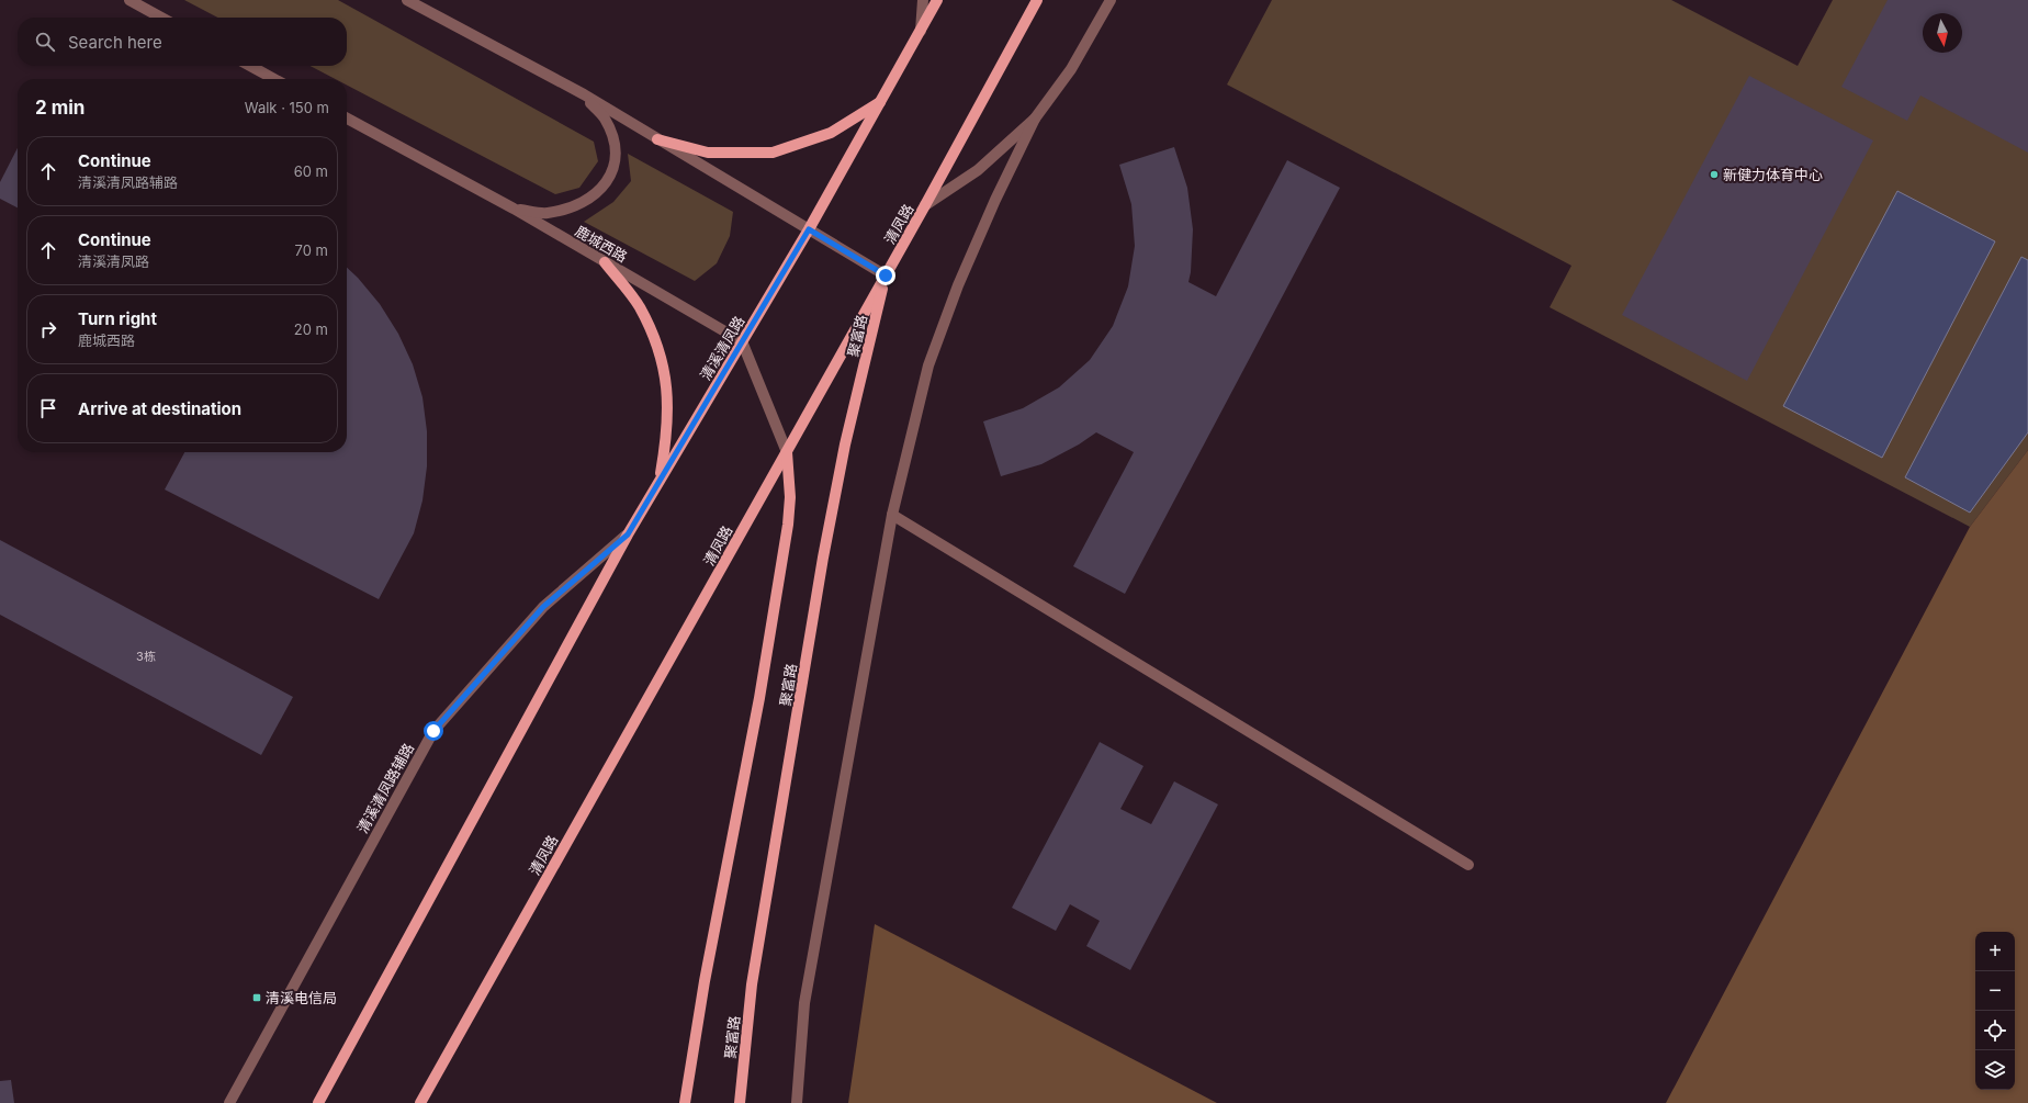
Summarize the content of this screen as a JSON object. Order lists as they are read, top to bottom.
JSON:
{
  "streets": {
    "main road": ["清凤路", "聚富路", "清溪清凤路"],
    "street": ["鹿城西路", "清溪清凤路辅路"]
  },
  "crossings": [
    ["清凤路", "聚富路"],
    ["鹿城西路", "清溪清凤路"],
    ["清溪清凤路", "清溪清凤路辅路"]
  ],
  "places": {
    "other": ["新健力体育中心"],
    "transit": ["清溪电信局"]
  },
  "house_numbers": ["3栋"],
  "north": "bottom",
  "page": {
    "search": "Search here",
    "heading": ["2 min", "Walk · 150 m"],
    "list": [
      ["Continue", "清溪清凤路辅路", "60 m"],
      ["Continue", "清溪清凤路", "70 m"],
      ["Turn right", "鹿城西路", "20 m"],
      "Arrive at destination"
    ],
    "map_buttons": ["+", "−"]
  }
}
